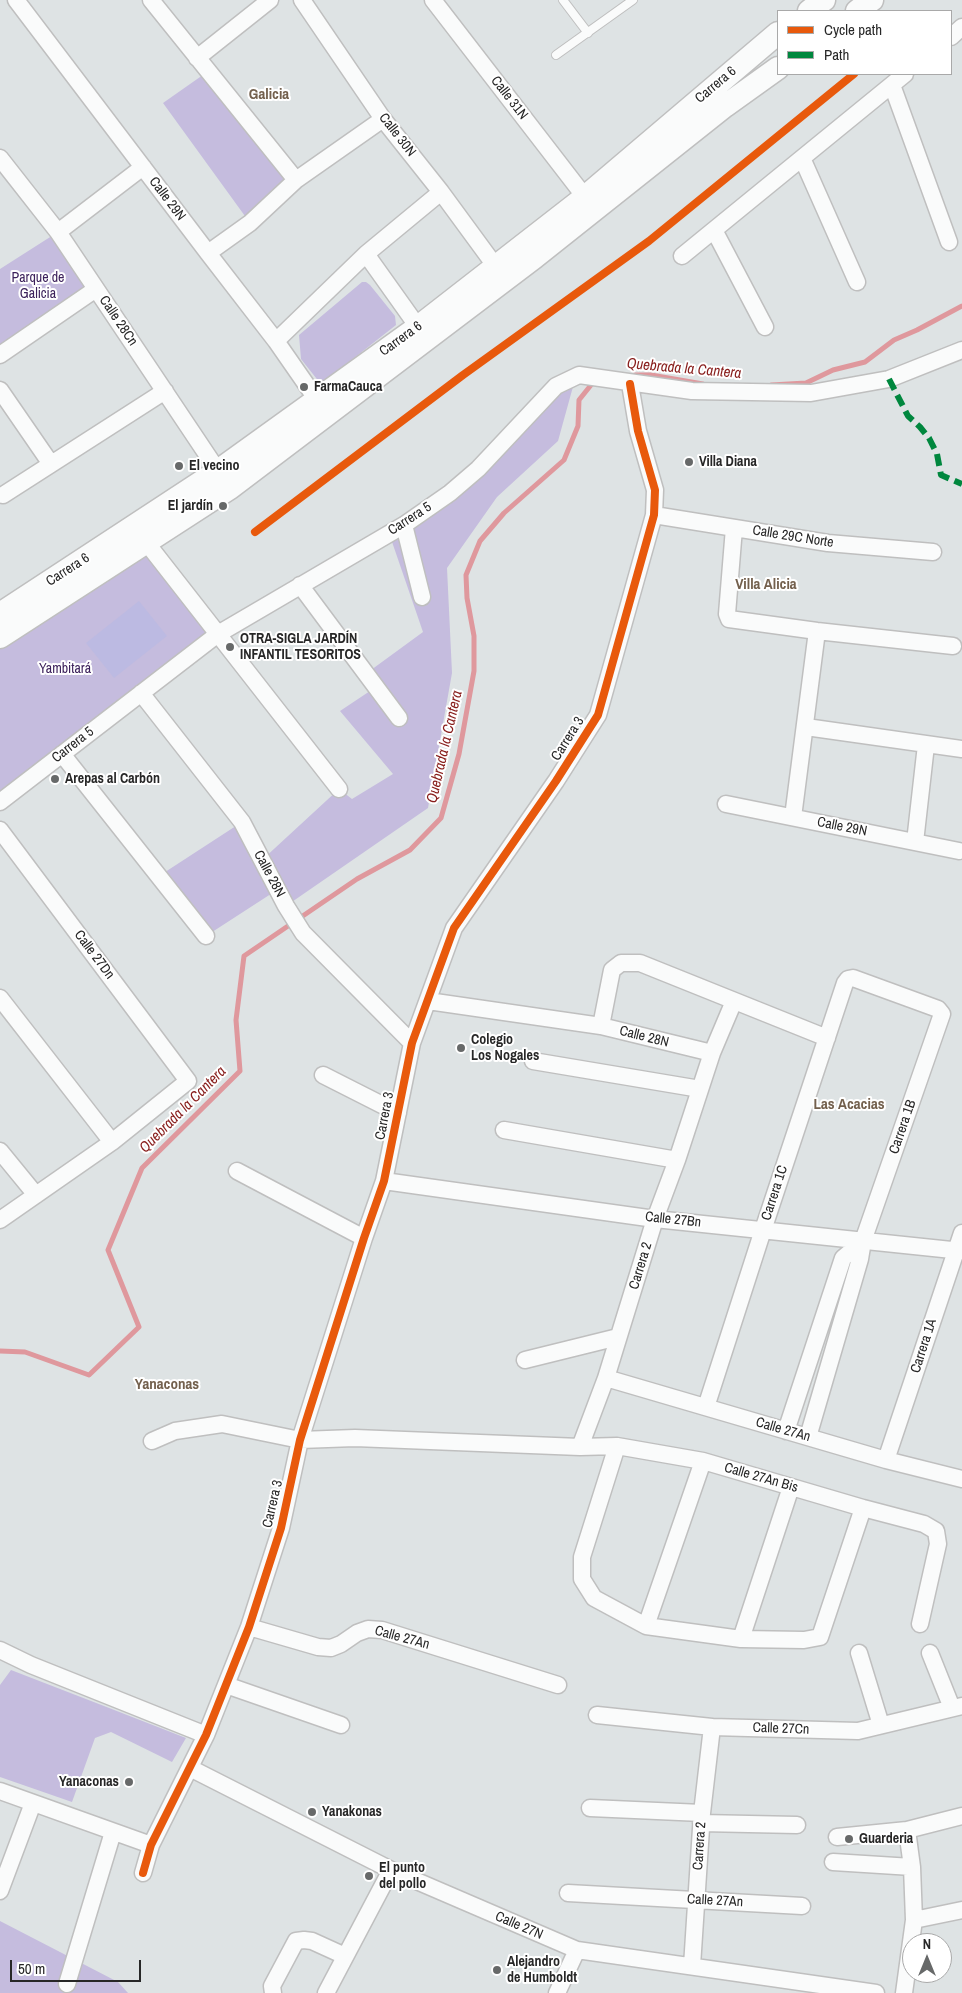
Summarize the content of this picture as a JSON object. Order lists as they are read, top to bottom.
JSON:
{
  "streets": {
    "main road": ["Carrera 6"],
    "street": [
      "Calle 31N",
      "Calle 30N",
      "Calle 29N",
      "Calle 28Cn",
      "Carrera 5",
      "Calle 29C Norte",
      "Carrera 3",
      "Calle 28N",
      "Calle 27Dn",
      "Carrera 1B",
      "Carrera 1C",
      "Calle 27Bn",
      "Carrera 2",
      "Carrera 1A",
      "Calle 27An",
      "Calle 27An Bis",
      "Calle 27Cn",
      "Calle 27N"
    ]
  },
  "crossings": [
    ["Carrera 6", "Calle 31N"],
    ["Carrera 6", "Calle 30N"],
    ["Carrera 6", "Calle 29N"],
    ["Carrera 6", "Calle 28Cn"],
    ["Carrera 5", "Carrera 3"],
    ["Carrera 5", "Calle 28N"],
    ["Calle 29C Norte", "Carrera 3"],
    ["Carrera 3", "Calle 28N"],
    ["Carrera 3", "Calle 27Bn"],
    ["Carrera 3", "Calle 27An"],
    ["Carrera 3", "Calle 27N"],
    ["Calle 28N", "Carrera 2"],
    ["Carrera 1B", "Carrera 1C"],
    ["Carrera 1B", "Calle 27Bn"],
    ["Carrera 1B", "Calle 27An"],
    ["Carrera 1C", "Calle 27Bn"],
    ["Carrera 1C", "Calle 27An"],
    ["Calle 27Bn", "Carrera 2"],
    ["Calle 27Bn", "Carrera 1A"],
    ["Carrera 2", "Calle 27An"],
    ["Carrera 2", "Calle 27An Bis"],
    ["Carrera 2", "Calle 27Cn"],
    ["Carrera 2", "Calle 27N"],
    ["Carrera 1A", "Calle 27An"]
  ],
  "districts": [
    "Galicia",
    "Villa Alicia",
    "Las Acacias",
    "Yanaconas"
  ],
  "water": ["Quebrada la Cantera"],
  "parks": ["Parque de Galicia", "Yambitará"],
  "places": [
    "FarmaCauca",
    "Villa Diana",
    "El vecino",
    "El jardín",
    "OTRA-SIGLA JARDÍN INFANTIL TESORITOS",
    "Arepas al Carbón",
    "Colegio Los Nogales",
    "Yanaconas",
    "Yanakonas",
    "Guarderia",
    "El punto del pollo",
    "Alejandro de Humboldt"
  ],
  "legend": ["Cycle path", "Path"],
  "scale_bar": "50 m",
  "north": "top"
}
